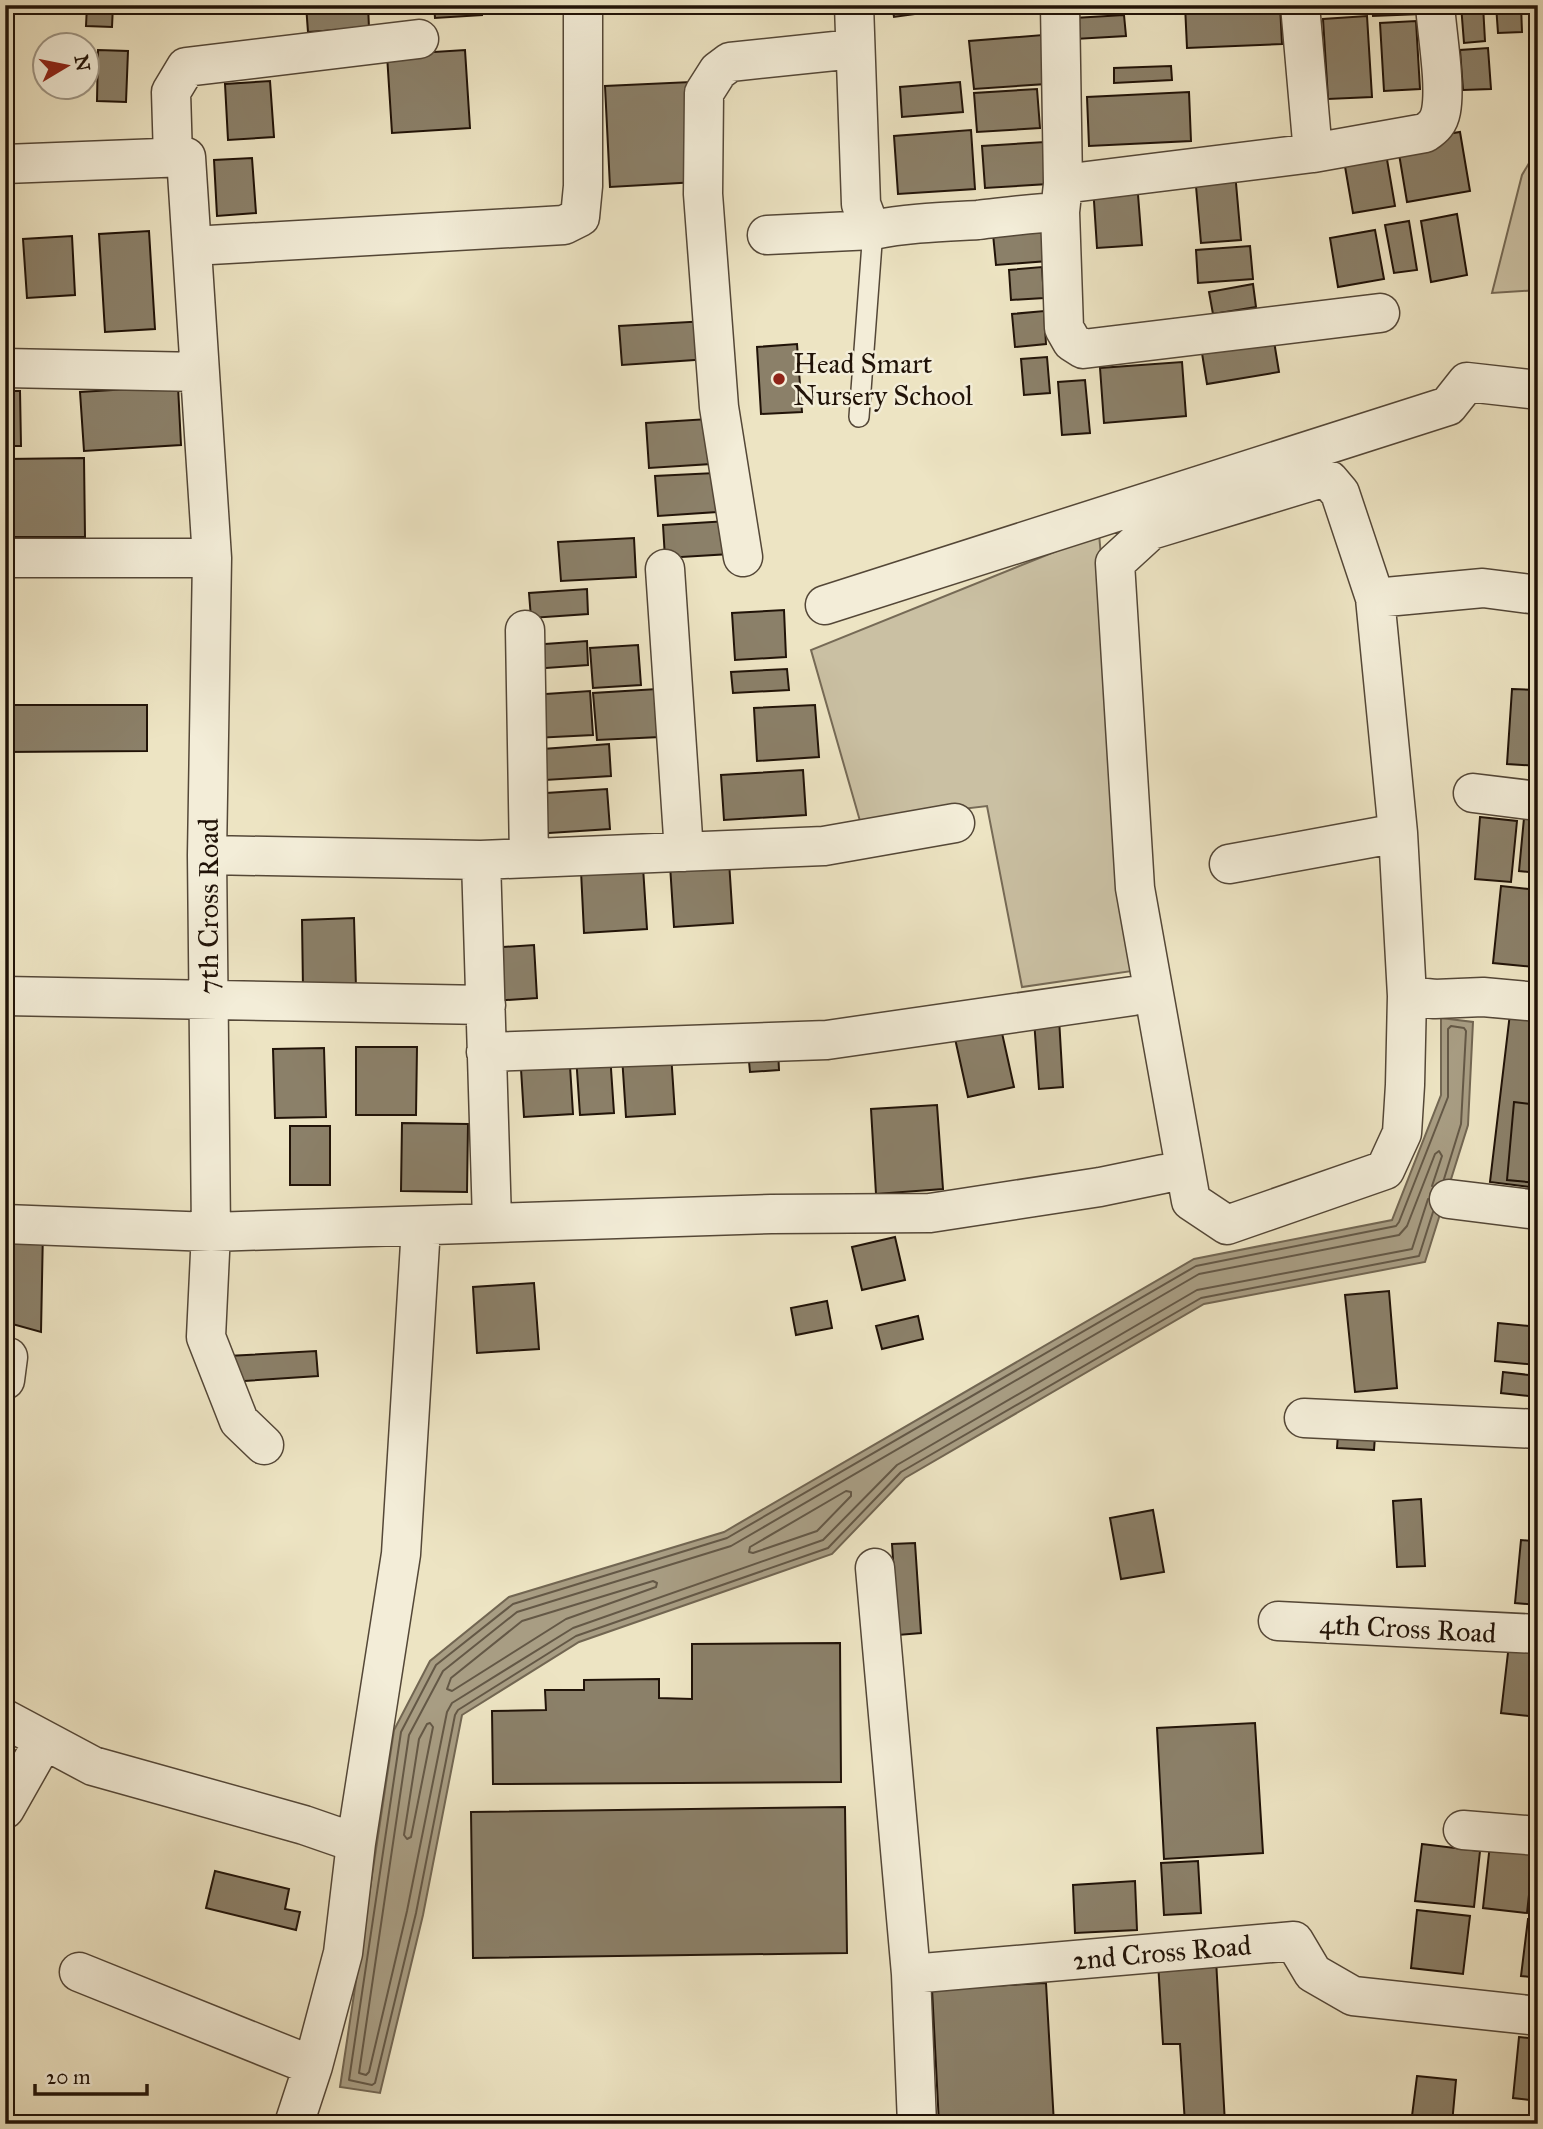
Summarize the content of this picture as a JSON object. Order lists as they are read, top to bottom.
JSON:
{
  "streets": {
    "street": ["7th Cross Road", "4th Cross Road", "2nd Cross Road"]
  },
  "places": ["Head Smart Nursery School"],
  "scale_bar": "20 m",
  "north": "right"
}
